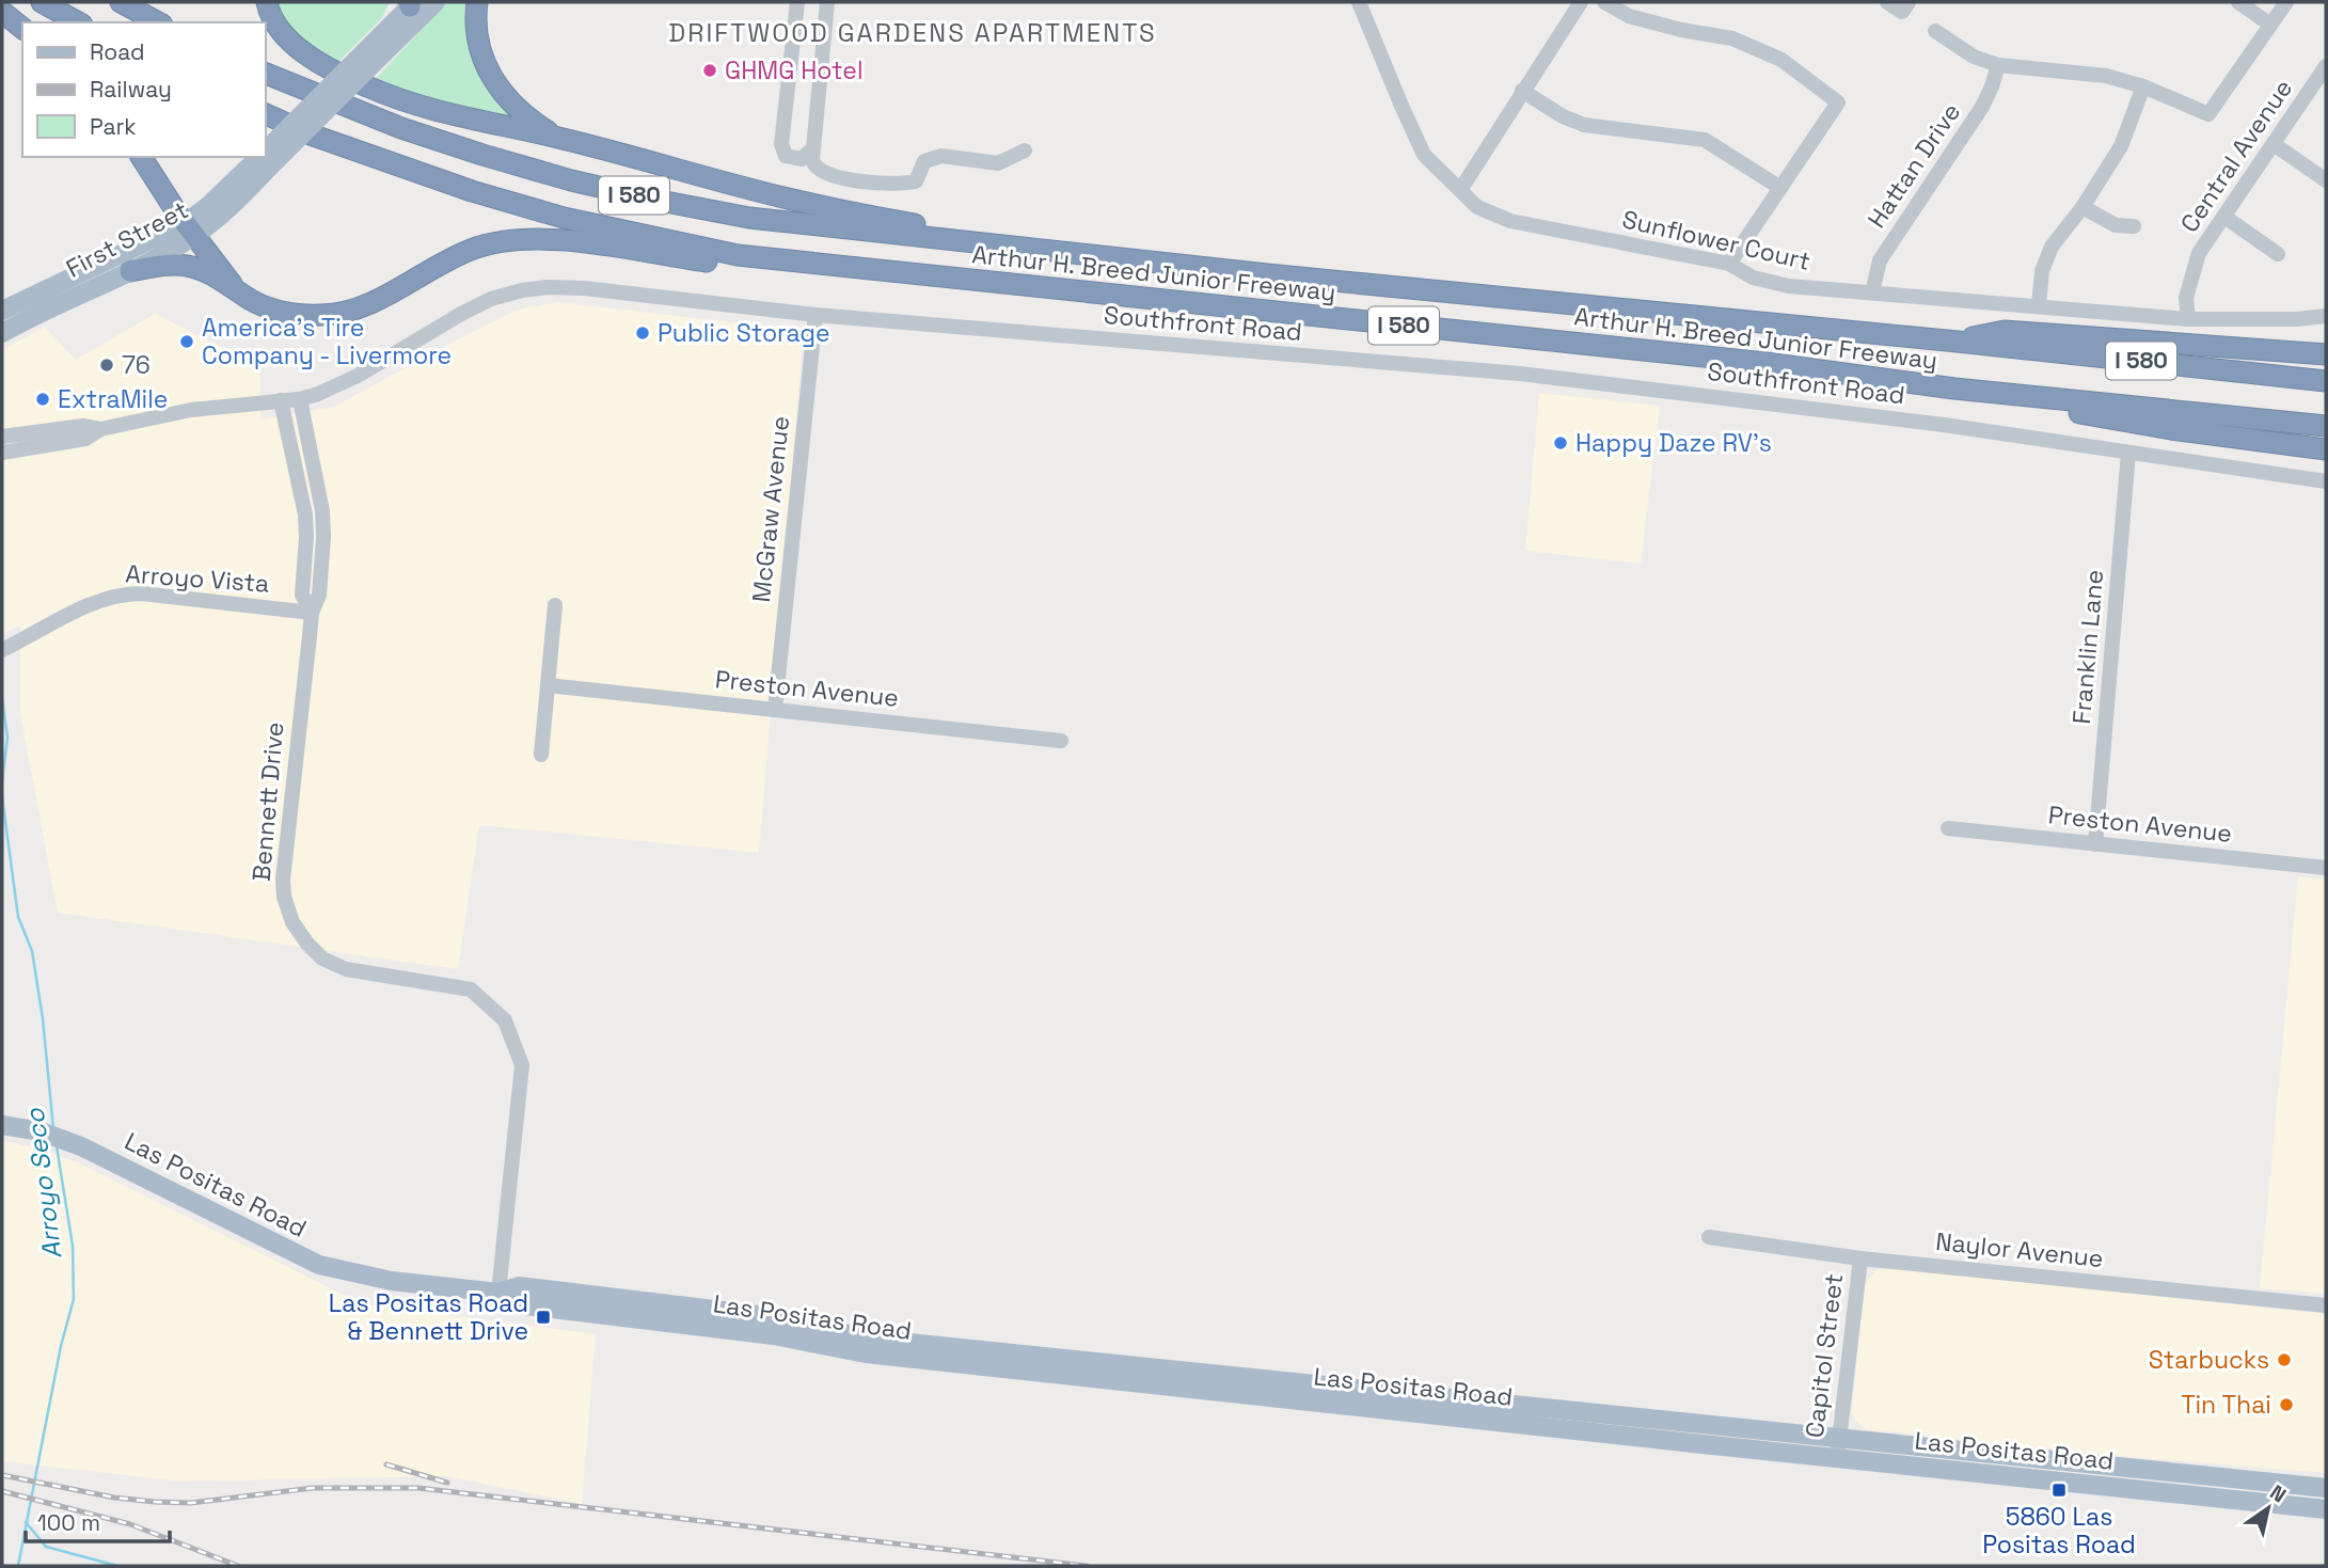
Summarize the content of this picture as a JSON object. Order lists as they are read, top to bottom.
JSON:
{
  "streets": {
    "highway": ["I 580", "Arthur H. Breed Junior Freeway"],
    "main road": ["First Street", "Las Positas Road"],
    "street": [
      "Central Avenue",
      "Hattan Drive",
      "Sunflower Court",
      "Southfront Road",
      "McGraw Avenue",
      "Arroyo Vista",
      "Franklin Lane",
      "Preston Avenue",
      "Bennett Drive",
      "Naylor Avenue",
      "Capitol Street"
    ]
  },
  "crossings": [
    ["Central Avenue", "Sunflower Court"],
    ["Hattan Drive", "Sunflower Court"],
    ["Southfront Road", "McGraw Avenue"],
    ["Southfront Road", "Franklin Lane"],
    ["Southfront Road", "Bennett Drive"],
    ["McGraw Avenue", "Preston Avenue"],
    ["Arroyo Vista", "Bennett Drive"],
    ["Franklin Lane", "Preston Avenue"],
    ["Bennett Drive", "Las Positas Road"],
    ["Las Positas Road", "Capitol Street"],
    ["Naylor Avenue", "Capitol Street"]
  ],
  "districts": ["DRIFTWOOD GARDENS APARTMENTS"],
  "water": ["Arroyo Seco"],
  "places": {
    "other": [
      "GHMG Hotel",
      "Public Storage",
      "America's Tire Company - Livermore",
      "76",
      "ExtraMile",
      "Happy Daze RV's",
      "Starbucks",
      "Tin Thai"
    ],
    "transit": ["Las Positas Road & Bennett Drive", "5860 Las Positas Road"]
  },
  "legend": ["Road", "Railway", "Park"],
  "scale_bar": "100 m",
  "north": "top right"
}
